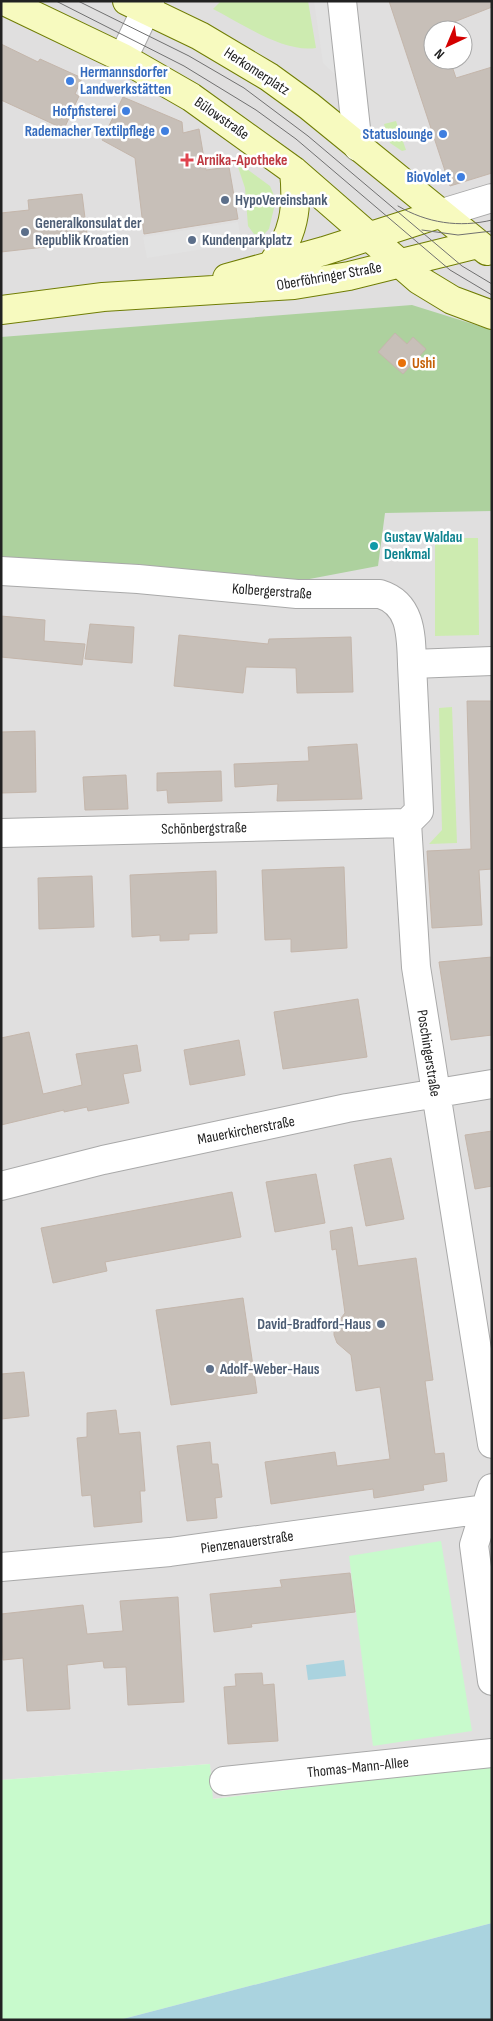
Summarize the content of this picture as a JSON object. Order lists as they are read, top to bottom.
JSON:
{
  "streets": {
    "main road": ["Herkomerplatz", "Bülowstraße", "Oberföhringer Straße"],
    "street": [
      "Kolbergerstraße",
      "Schönbergstraße",
      "Poschingerstraße",
      "Mauerkircherstraße",
      "Pienzenauerstraße",
      "Thomas-Mann-Allee"
    ]
  },
  "crossings": [
    ["Herkomerplatz", "Oberföhringer Straße"],
    ["Bülowstraße", "Oberföhringer Straße"],
    ["Schönbergstraße", "Poschingerstraße"],
    ["Poschingerstraße", "Mauerkircherstraße"]
  ],
  "places": {
    "other": [
      "Hermannsdorfer Landwerkstätten",
      "Hofpfisterei",
      "Rademacher Textilpflege",
      "Statuslounge",
      "BioVolet",
      "HypoVereinsbank",
      "Generalkonsulat der Republik Kroatien",
      "Kundenparkplatz",
      "Ushi",
      "Gustav Waldau Denkmal",
      "David-Bradford-Haus",
      "Adolf-Weber-Haus"
    ],
    "health": ["Arnika-Apotheke"]
  },
  "north": "bottom left"
}
